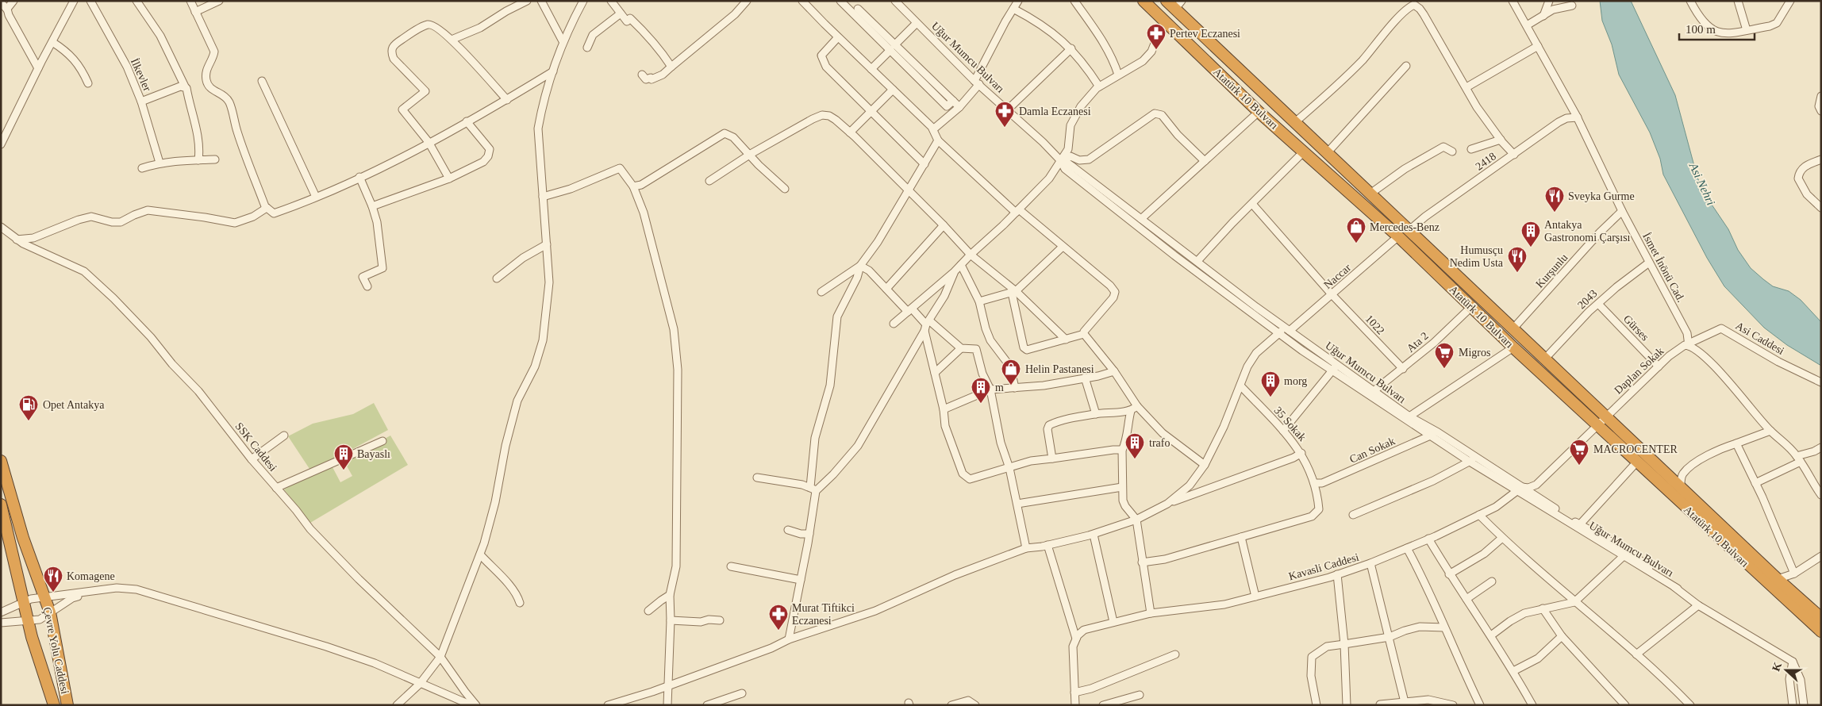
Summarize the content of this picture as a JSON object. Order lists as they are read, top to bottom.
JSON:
{
  "streets": {
    "highway": ["Atatürk 10 Bulvarı", "Çevre Yolu Caddesi"],
    "street": [
      "Uğur Mumcu Bulvarı",
      "İlkevler",
      "2418",
      "İsmet İnönü Cad.",
      "Kurşunlu",
      "Naccar",
      "2043",
      "1022",
      "Gürses",
      "Asi Caddesi",
      "Ata 2",
      "Daplan Sokak",
      "35 Sokak",
      "SSK Caddesi",
      "Can Sokak",
      "Kavasli Caddesi"
    ]
  },
  "crossings": [
    ["Uğur Mumcu Bulvarı", "Naccar"],
    ["Uğur Mumcu Bulvarı", "Ata 2"],
    ["Uğur Mumcu Bulvarı", "Can Sokak"],
    ["Uğur Mumcu Bulvarı", "Kavasli Caddesi"],
    ["Atatürk 10 Bulvarı", "2418"],
    ["Atatürk 10 Bulvarı", "Kurşunlu"],
    ["Atatürk 10 Bulvarı", "Naccar"],
    ["Atatürk 10 Bulvarı", "2043"],
    ["Atatürk 10 Bulvarı", "Ata 2"],
    ["Atatürk 10 Bulvarı", "Daplan Sokak"],
    ["Atatürk 10 Bulvarı", "Kavasli Caddesi"],
    ["2418", "İsmet İnönü Cad."],
    ["İsmet İnönü Cad.", "Kurşunlu"],
    ["İsmet İnönü Cad.", "2043"],
    ["İsmet İnönü Cad.", "Asi Caddesi"],
    ["İsmet İnönü Cad.", "Daplan Sokak"],
    ["Naccar", "1022"],
    ["Naccar", "35 Sokak"],
    ["2043", "Gürses"],
    ["1022", "Ata 2"],
    ["Gürses", "Daplan Sokak"],
    ["Asi Caddesi", "Daplan Sokak"],
    ["Daplan Sokak", "Kavasli Caddesi"],
    ["35 Sokak", "Can Sokak"]
  ],
  "water": ["Asi Nehri"],
  "places": {
    "pharmacy": ["Pertev Eczanesi", "Damla Eczanesi", "Murat Tiftikci Eczanesi"],
    "restaurant": ["Sveyka Gurme", "Humusçu Nedim Usta", "Komagene"],
    "shop": ["Mercedes-Benz", "Helin Pastanesi"],
    "building": [
      "Antakya Gastronomi Çarşısı",
      "morg",
      "m",
      "trafo",
      "Bayaslı"
    ],
    "supermarket": ["Migros", "MACROCENTER"],
    "fuel station": ["Opet Antakya"]
  },
  "scale_bar": "100 m",
  "north": "left"
}
